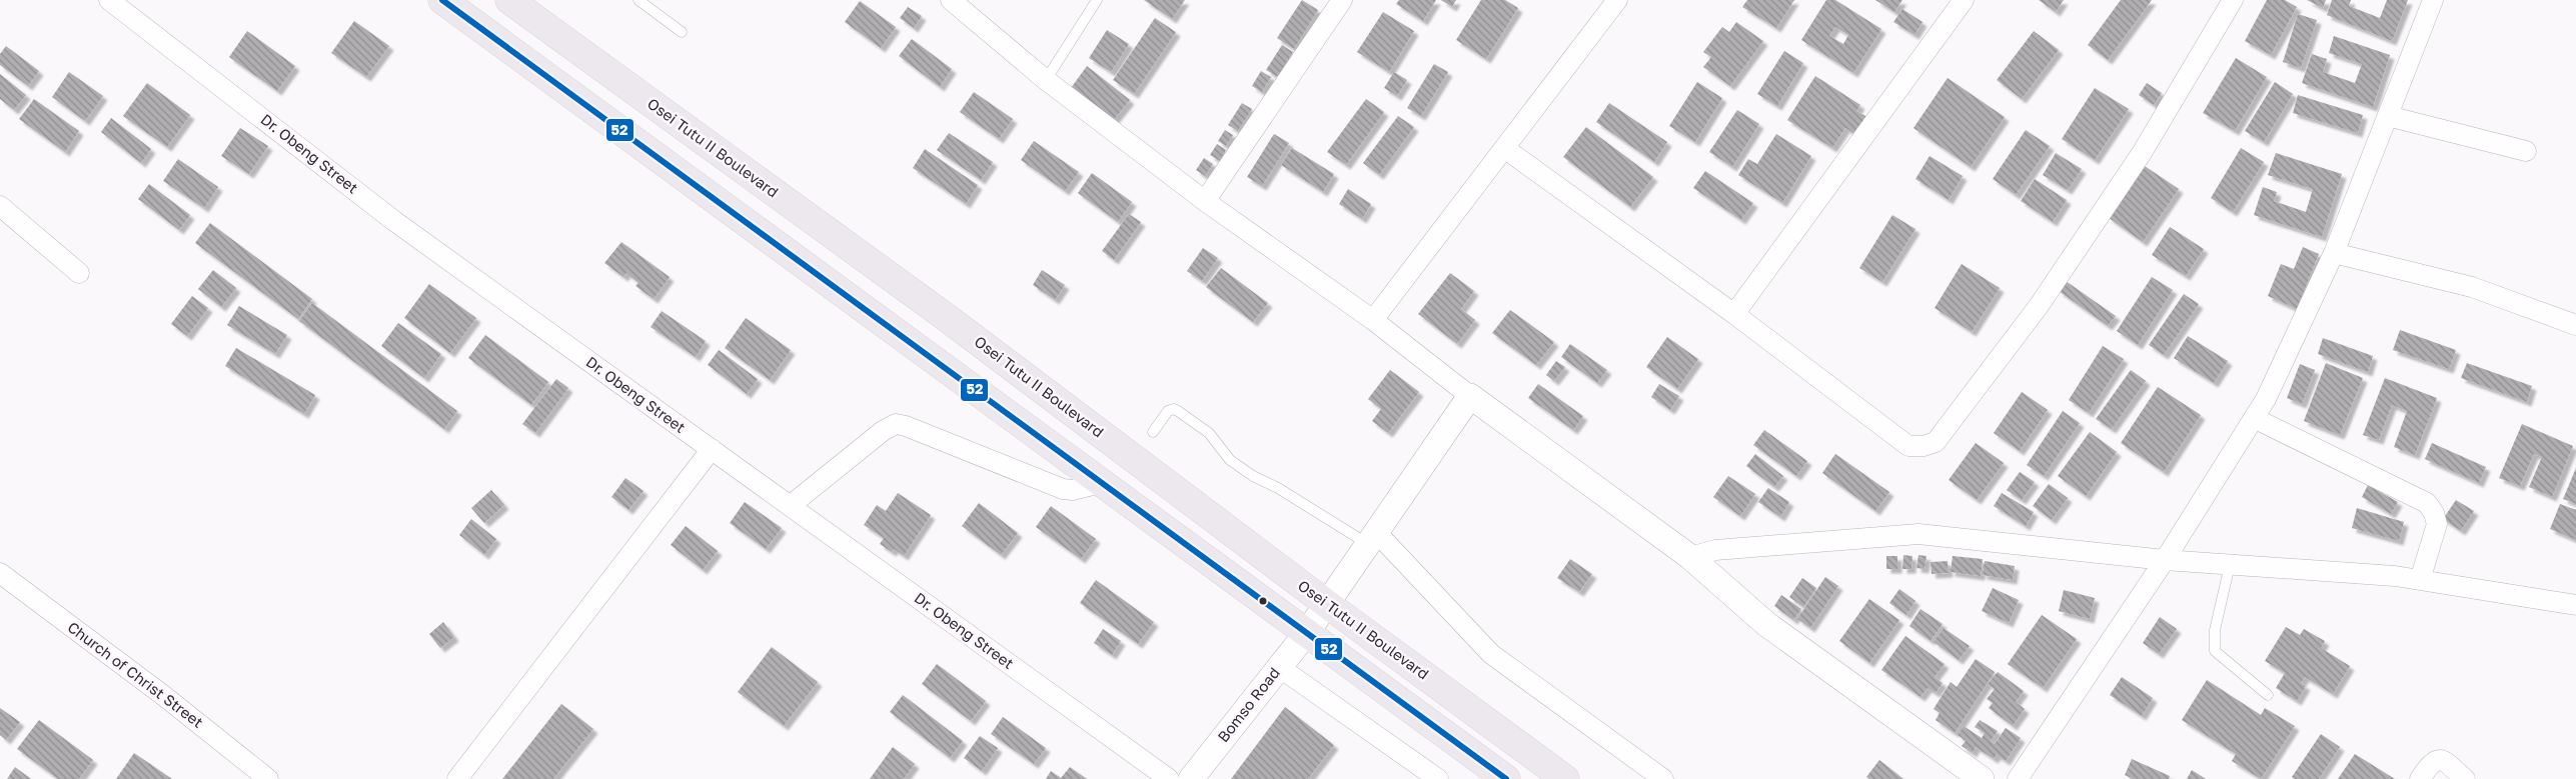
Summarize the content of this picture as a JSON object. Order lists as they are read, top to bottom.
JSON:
{
  "streets": {
    "highway": ["Osei Tutu II Boulevard"],
    "street": ["Dr. Obeng Street", "Church of Christ Street", "Bomso Road"]
  },
  "crossings": [
    ["Osei Tutu II Boulevard", "Bomso Road"]
  ],
  "lines": ["transit line 52"]
}
